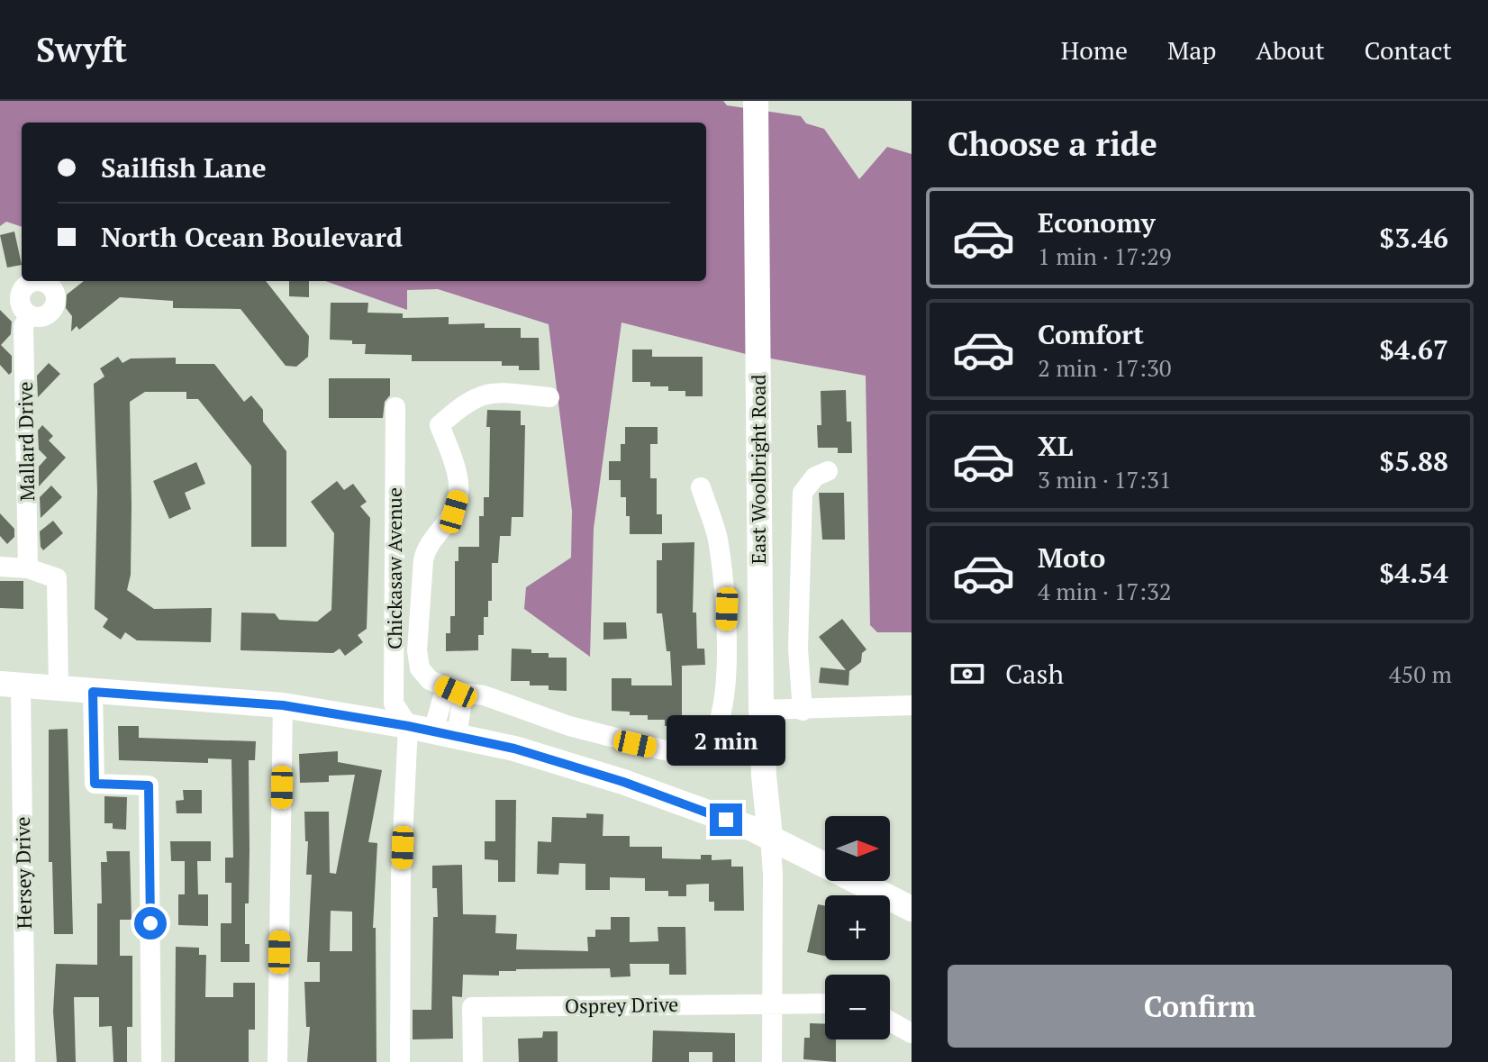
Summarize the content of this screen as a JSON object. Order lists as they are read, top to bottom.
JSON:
{
  "streets": {
    "main road": ["East Woolbright Road"],
    "street": [
      "Mallard Drive",
      "Chickasaw Avenue",
      "Hersey Drive",
      "Osprey Drive"
    ]
  },
  "north": "right",
  "page": {
    "header": "Swyft",
    "nav": [
      "Home",
      "Map",
      "About",
      "Contact"
    ],
    "heading": "Choose a ride",
    "banner": ["Sailfish Lane", "North Ocean Boulevard"],
    "list": [
      {
        "name": "Economy",
        "note": "1 min · 17:29",
        "value": "$3.46"
      },
      {
        "name": "Comfort",
        "note": "2 min · 17:30",
        "value": "$4.67"
      },
      {
        "name": "XL",
        "note": "3 min · 17:31",
        "value": "$5.88"
      },
      {
        "name": "Moto",
        "note": "4 min · 17:32",
        "value": "$4.54"
      }
    ],
    "pay": ["Cash", "450 m"],
    "bubble": "2 min",
    "map_buttons": ["+", "−"],
    "buttons": "Confirm"
  }
}
